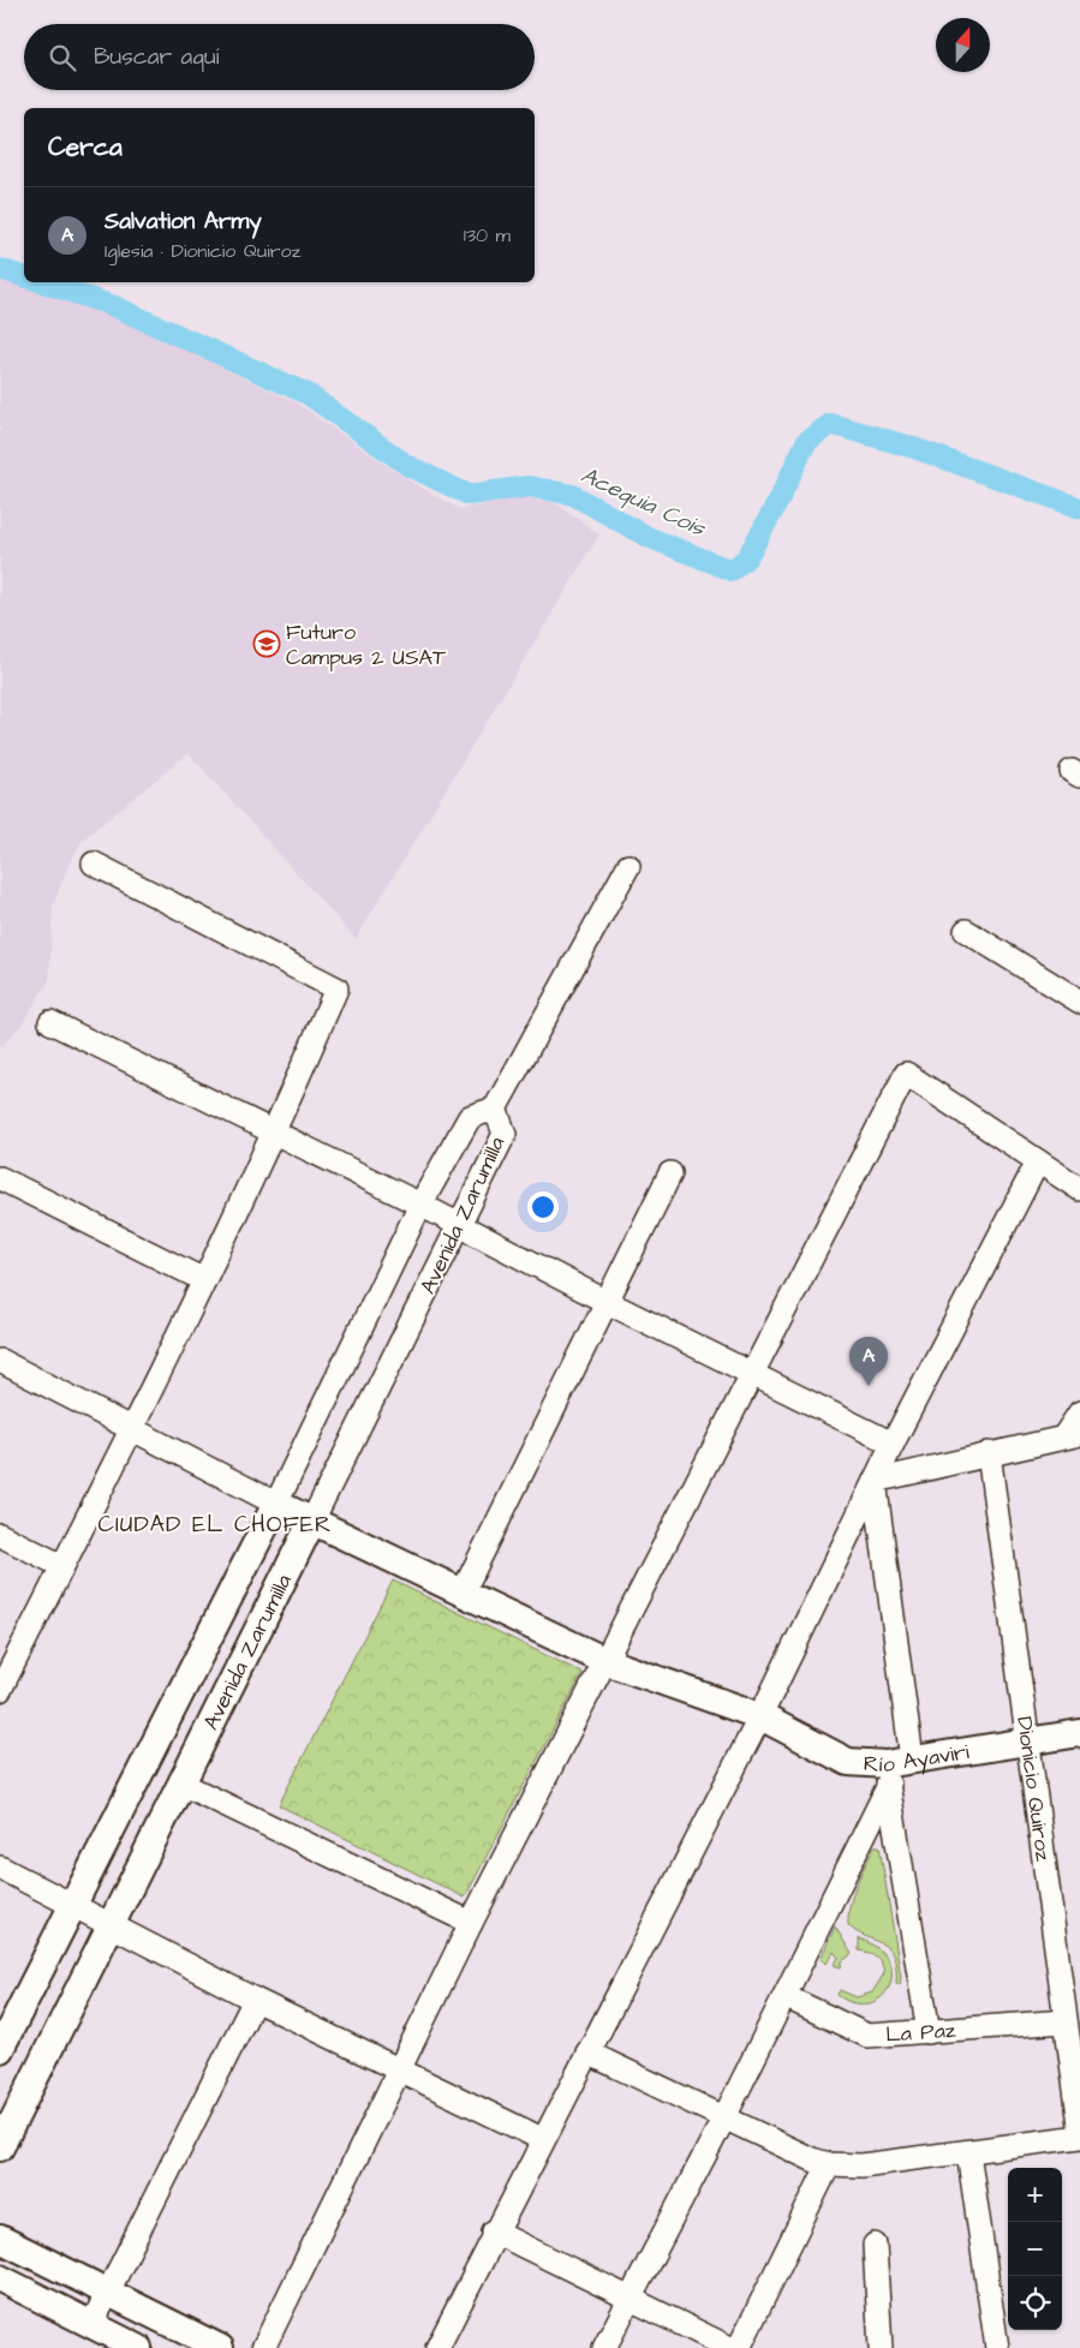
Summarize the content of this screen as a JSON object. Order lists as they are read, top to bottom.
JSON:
{
  "streets": {
    "street": [
      "Avenida Zarumilla",
      "Río Ayaviri",
      "Dionicio Quiroz",
      "La Paz"
    ]
  },
  "crossings": [
    ["Avenida Zarumilla", "Río Ayaviri"],
    ["Río Ayaviri", "Dionicio Quiroz"],
    ["Dionicio Quiroz", "La Paz"]
  ],
  "districts": ["CIUDAD EL CHOFER"],
  "water": ["Acequia Cois"],
  "places": {
    "school or university": ["Futuro Campus 2 USAT"]
  },
  "north": "top",
  "page": {
    "search": "Buscar aquí",
    "heading": "Cerca",
    "list": [
      {
        "mark": "A",
        "name": "Salvation Army",
        "note": "Iglesia · Dionicio Quiroz",
        "value": "130 m"
      }
    ],
    "pins": "A",
    "map_buttons": ["+", "−"]
  }
}
